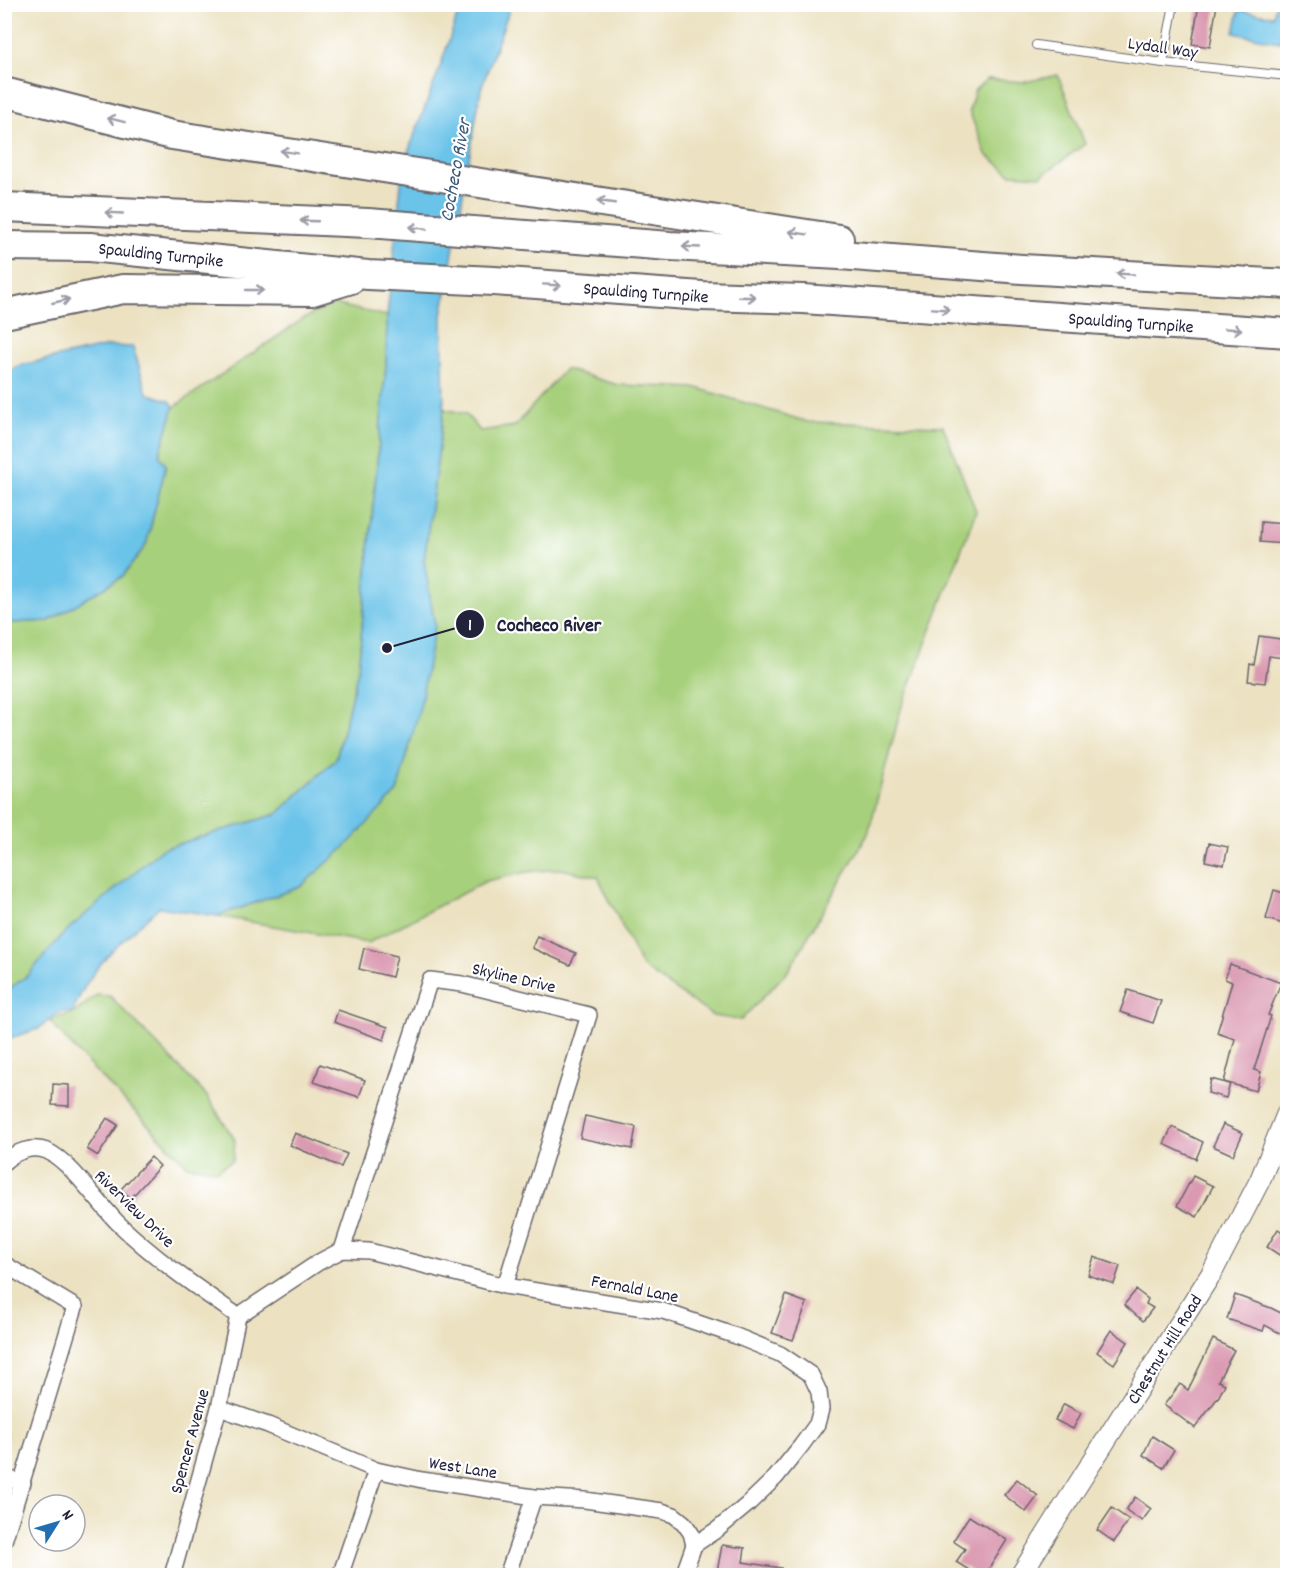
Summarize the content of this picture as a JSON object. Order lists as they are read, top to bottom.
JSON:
{
  "streets": {
    "highway": ["Spaulding Turnpike"],
    "street": [
      "Skyline Drive",
      "Riverview Drive",
      "Fernald Lane",
      "Chestnut Hill Road",
      "Spencer Avenue",
      "West Lane"
    ],
    "lane": ["Lydall Way"]
  },
  "crossings": [
    ["Skyline Drive", "Fernald Lane"],
    ["Riverview Drive", "Spencer Avenue"],
    ["Fernald Lane", "West Lane"],
    ["Spencer Avenue", "West Lane"]
  ],
  "water": ["Cocheco River"],
  "places": ["Cocheco River"],
  "north": "top right"
}
